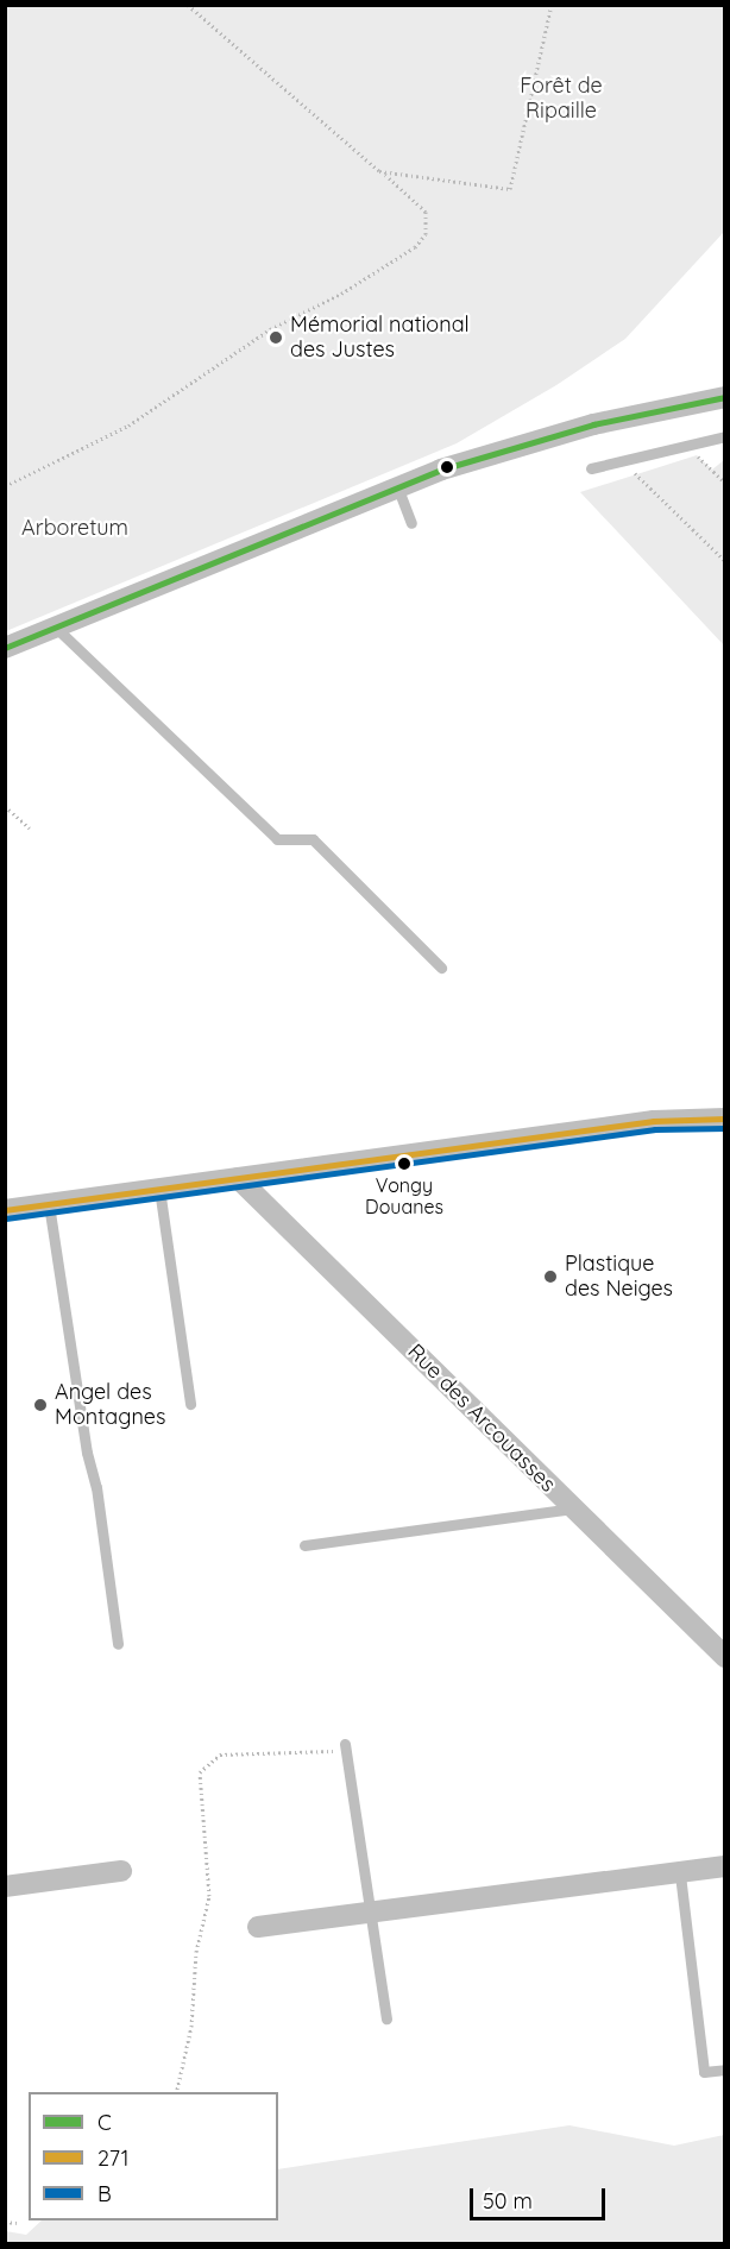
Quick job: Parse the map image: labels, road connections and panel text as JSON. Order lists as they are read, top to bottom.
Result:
{
  "streets": {
    "street": ["Rue des Arcouasses"]
  },
  "parks": ["Forêt de Ripaille", "Arboretum"],
  "places": [
    "Mémorial national des Justes",
    "Vongy Douanes",
    "Plastique des Neiges",
    "Angel des Montagnes"
  ],
  "lines": ["transit line C", "transit line 271", "transit line B"],
  "legend": ["C", "271", "B"],
  "scale_bar": "50 m"
}
